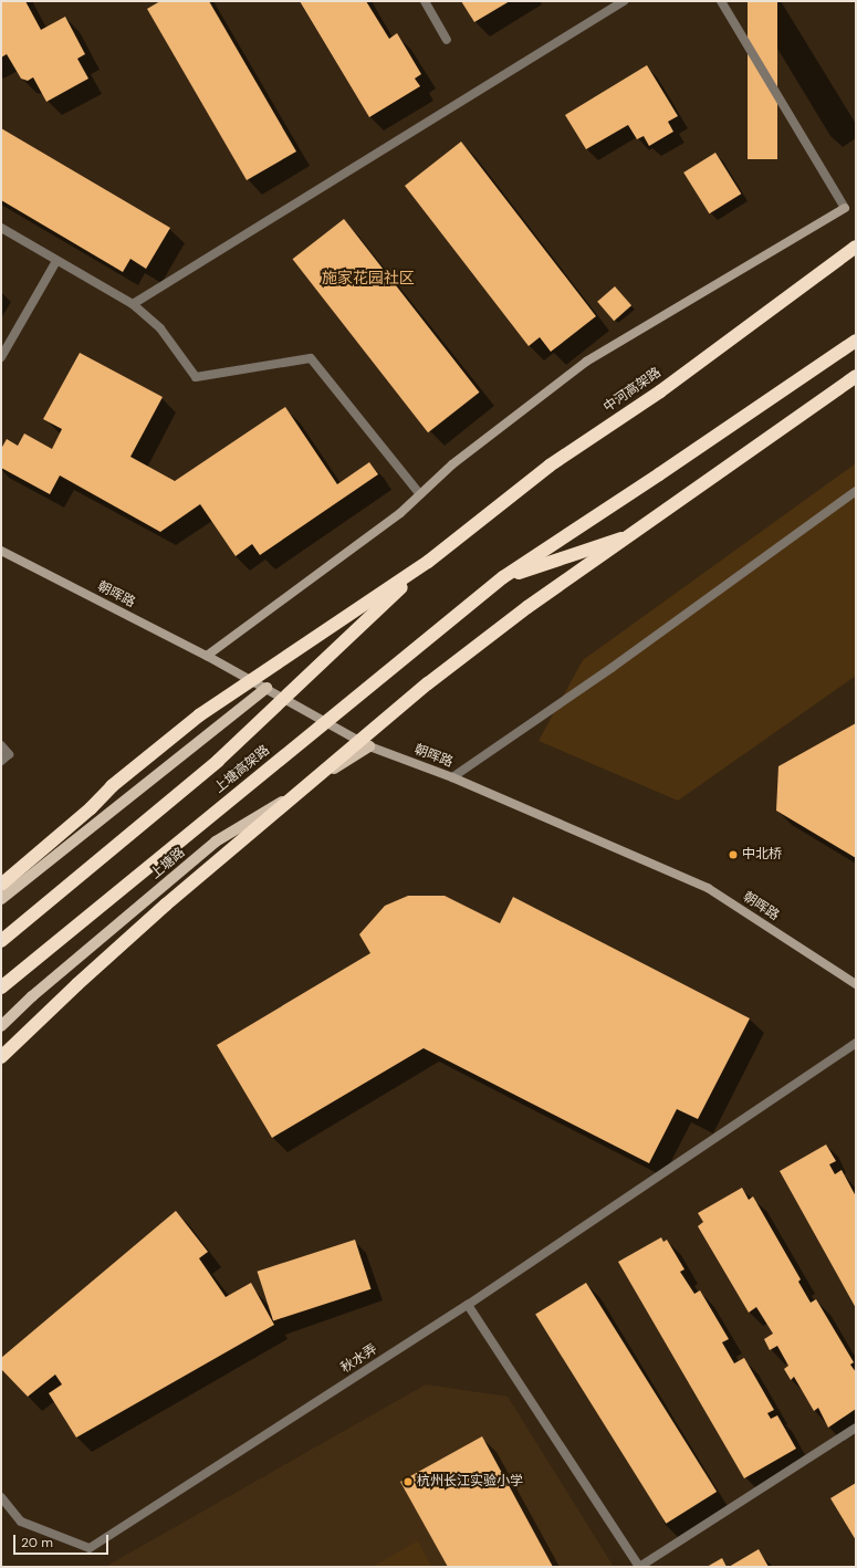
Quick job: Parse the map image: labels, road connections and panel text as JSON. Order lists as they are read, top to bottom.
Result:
{
  "streets": {
    "highway": ["中河高架路", "上塘高架路"],
    "main road": ["上塘路"],
    "street": ["朝晖路", "秋水弄"]
  },
  "crossings": [
    ["中河高架路", "上塘高架路"],
    ["朝晖路", "上塘路"]
  ],
  "districts": ["施家花园社区"],
  "places": ["中北桥", "杭州长江实验小学"],
  "scale_bar": "20 m"
}
